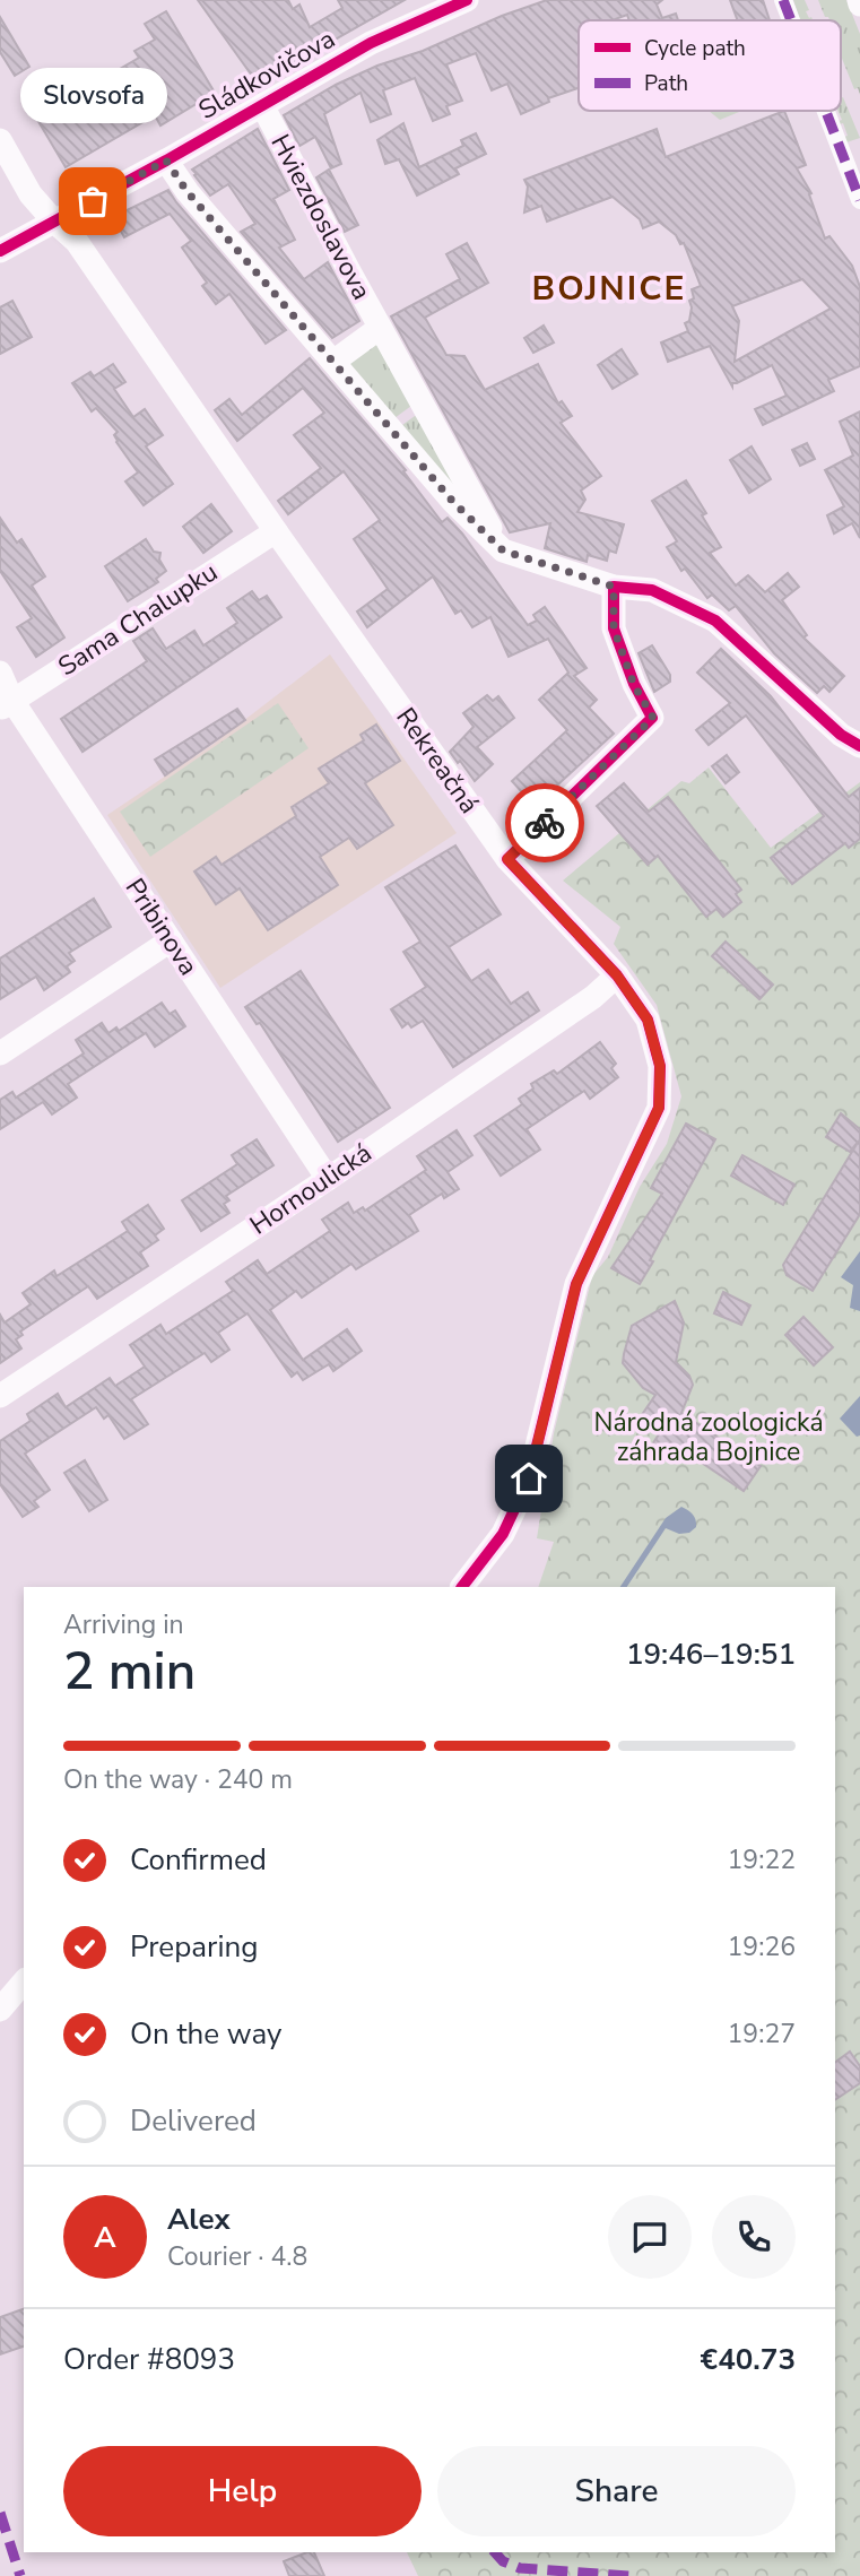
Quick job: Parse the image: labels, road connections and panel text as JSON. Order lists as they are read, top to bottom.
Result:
{
  "streets": {
    "street": [
      "Sládkovičova",
      "Hviezdoslavova",
      "Sama Chalupku",
      "Rekreačná",
      "Pribinova",
      "Hornoulická"
    ]
  },
  "crossings": [
    ["Sládkovičova", "Hviezdoslavova"],
    ["Sládkovičova", "Rekreačná"],
    ["Sama Chalupku", "Rekreačná"],
    ["Sama Chalupku", "Pribinova"],
    ["Rekreačná", "Hornoulická"],
    ["Pribinova", "Hornoulická"]
  ],
  "districts": ["BOJNICE"],
  "parks": ["Národná zoologická záhrada Bojnice"],
  "places": ["Slovsofa"],
  "legend": ["Cycle path", "Path"],
  "page": {
    "bubble": "Slovsofa",
    "heading": ["2 min", "Arriving in", "19:46–19:51"],
    "panel": [
      "Alex",
      "Courier · 4.8",
      "Order #8093",
      "€40.73"
    ],
    "bar": "On the way · 240 m",
    "list": [
      ["Confirmed", "19:22"],
      ["Preparing", "19:26"],
      ["On the way", "19:27"],
      "Delivered"
    ],
    "round": "A",
    "buttons": ["Help", "Share"]
  }
}
